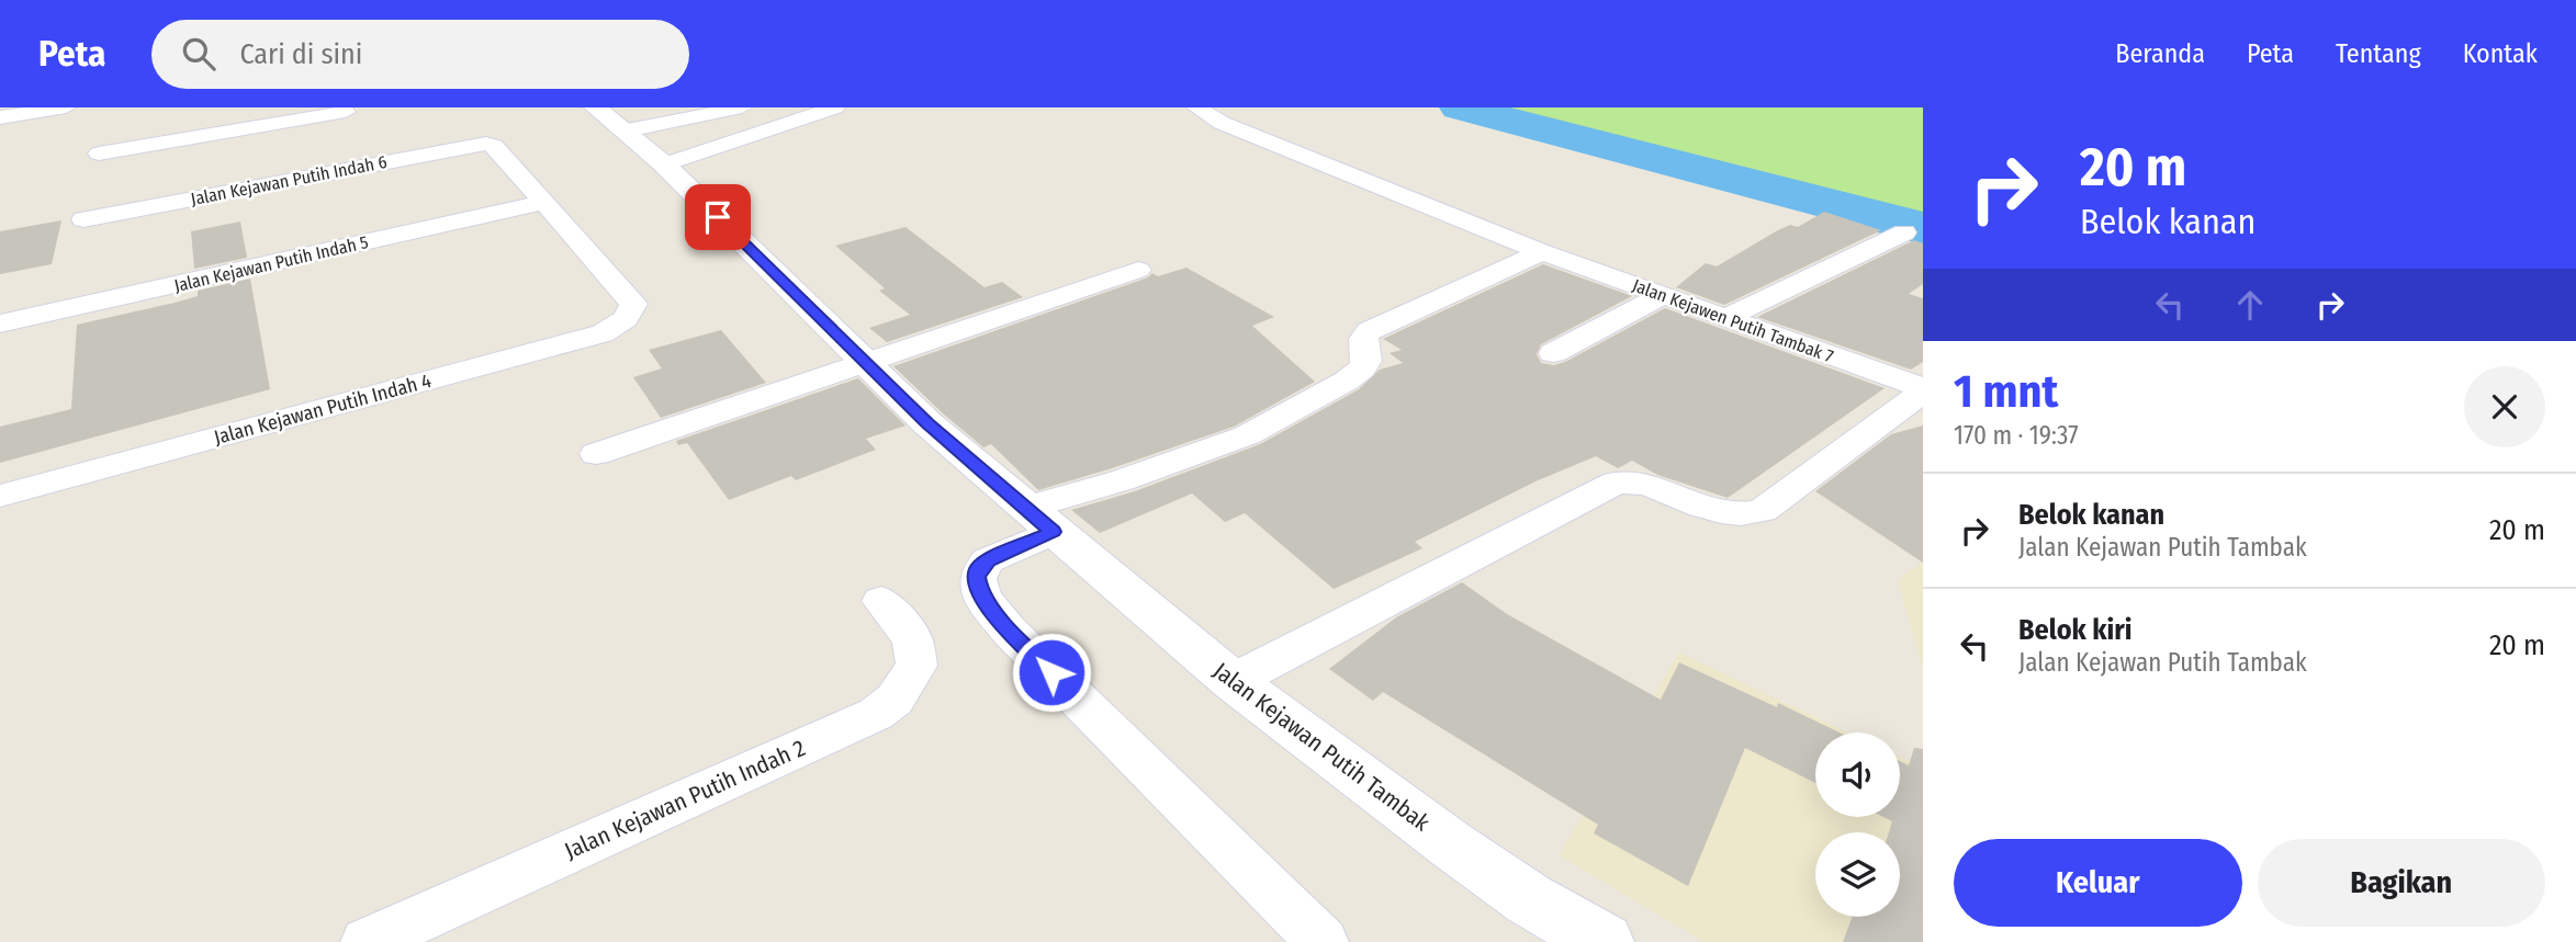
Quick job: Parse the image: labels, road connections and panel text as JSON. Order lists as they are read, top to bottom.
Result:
{
  "streets": {
    "street": [
      "Jalan Kejawan Putih Indah 6",
      "Jalan Kejawan Putih Indah 5",
      "Jalan Kejawen Putih Tambak 7",
      "Jalan Kejawan Putih Indah 4",
      "Jalan Kejawan Putih Tambak",
      "Jalan Kejawan Putih Indah 2"
    ]
  },
  "crossings": [
    ["Jalan Kejawan Putih Indah 6", "Jalan Kejawan Putih Indah 5"],
    ["Jalan Kejawan Putih Indah 6", "Jalan Kejawan Putih Indah 4"],
    ["Jalan Kejawan Putih Indah 5", "Jalan Kejawan Putih Indah 4"]
  ],
  "page": {
    "header": "Peta",
    "search": "Cari di sini",
    "nav": [
      "Beranda",
      "Peta",
      "Tentang",
      "Kontak"
    ],
    "turn": ["20 m", "Belok kanan"],
    "heading": ["1 mnt", "170 m · 19:37"],
    "list": [
      {
        "name": "Belok kanan",
        "note": "Jalan Kejawan Putih Tambak",
        "value": "20 m"
      },
      {
        "name": "Belok kiri",
        "note": "Jalan Kejawan Putih Tambak",
        "value": "20 m"
      }
    ],
    "buttons": ["Keluar", "Bagikan"]
  }
}
